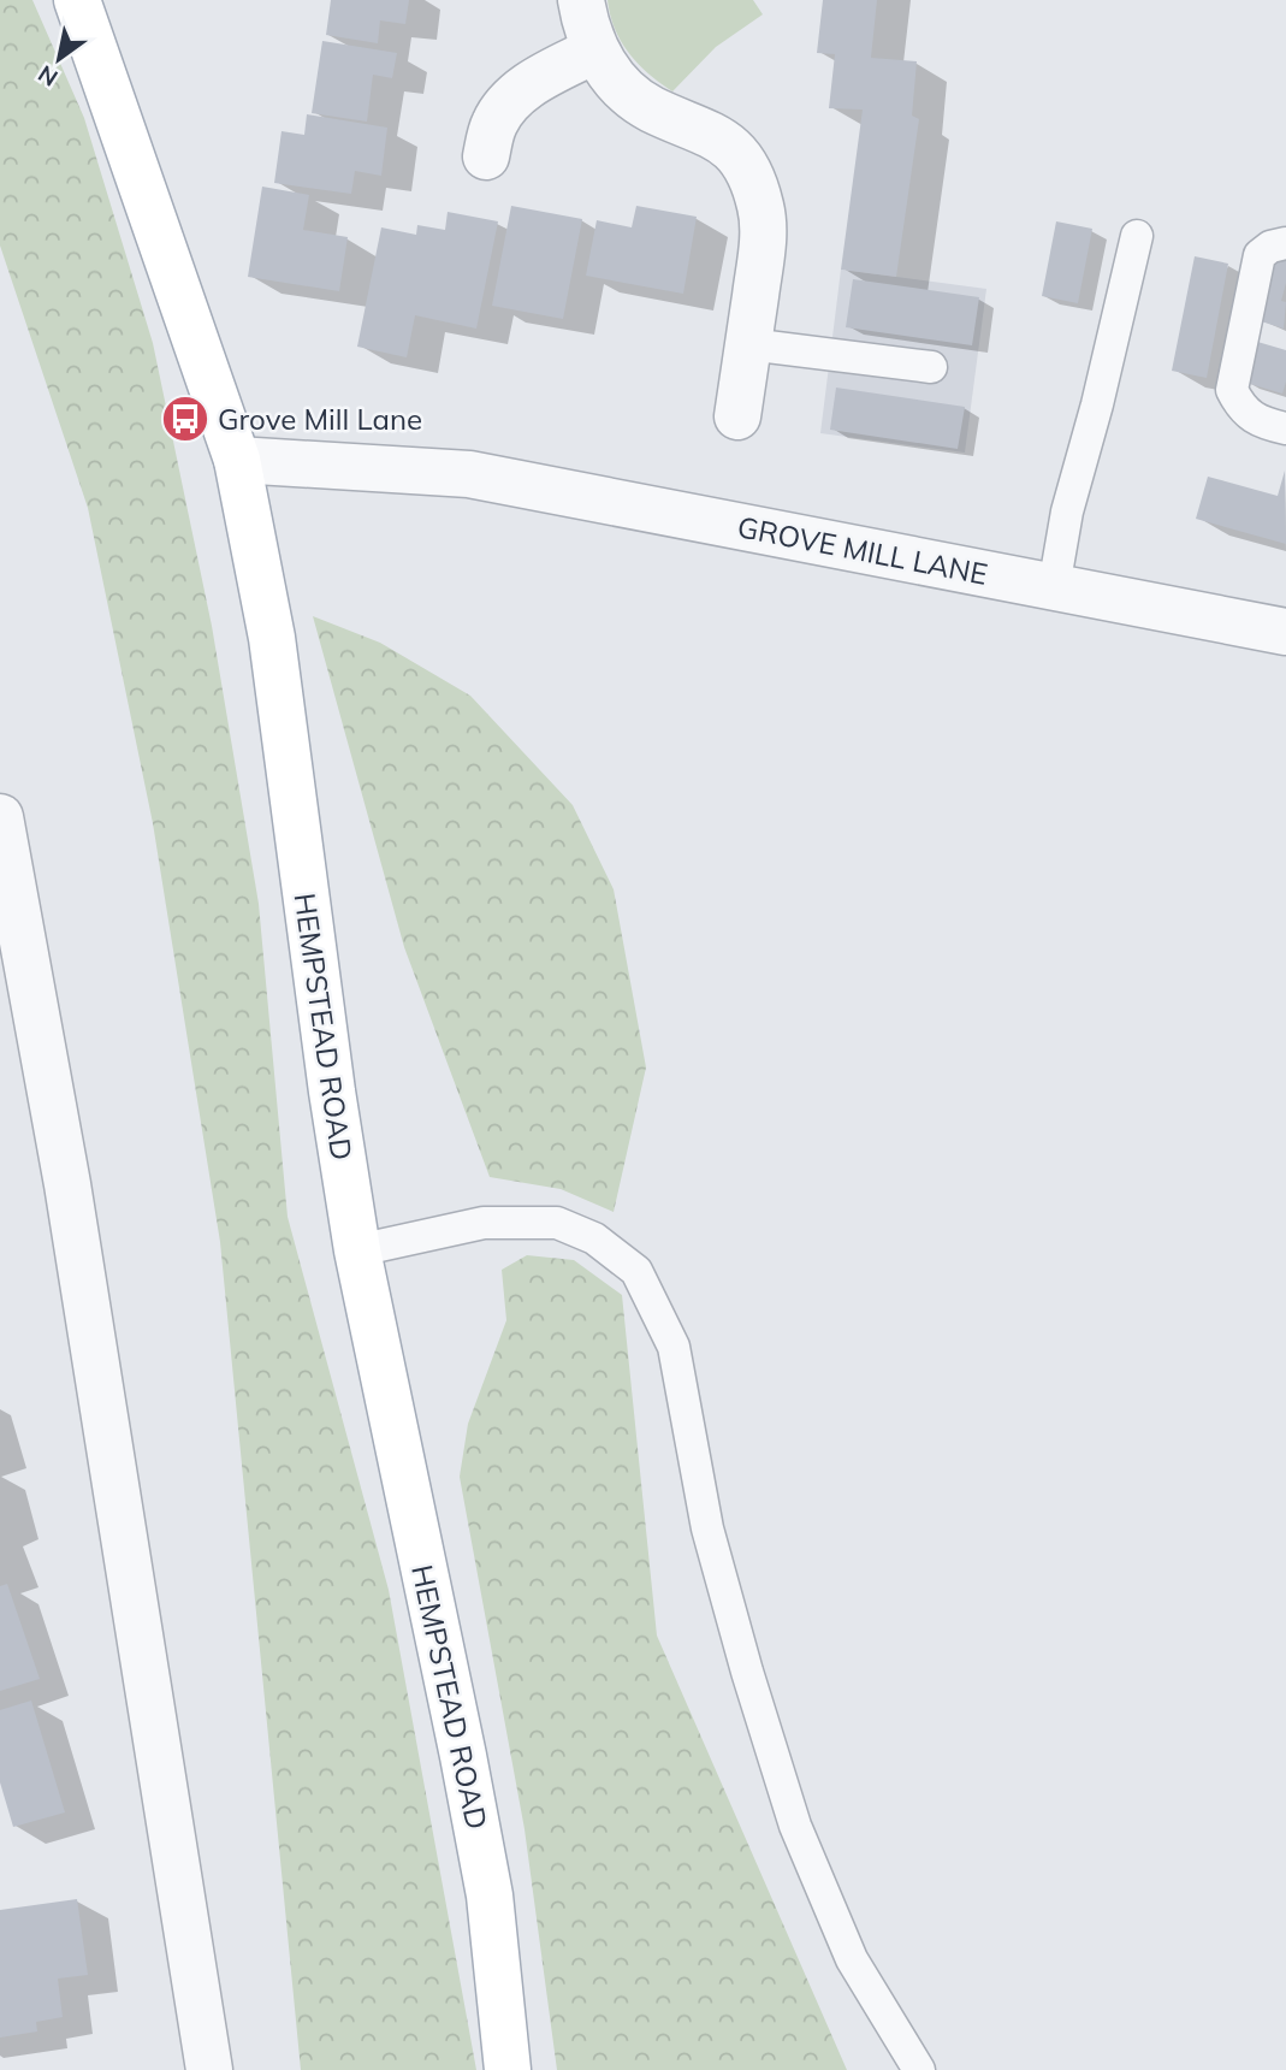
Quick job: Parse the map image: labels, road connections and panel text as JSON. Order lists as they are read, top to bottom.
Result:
{
  "streets": {
    "main road": ["HEMPSTEAD ROAD"],
    "street": ["GROVE MILL LANE"]
  },
  "crossings": [
    ["GROVE MILL LANE", "HEMPSTEAD ROAD"]
  ],
  "places": {
    "bus stop": ["Grove Mill Lane"]
  },
  "north": "bottom left"
}
